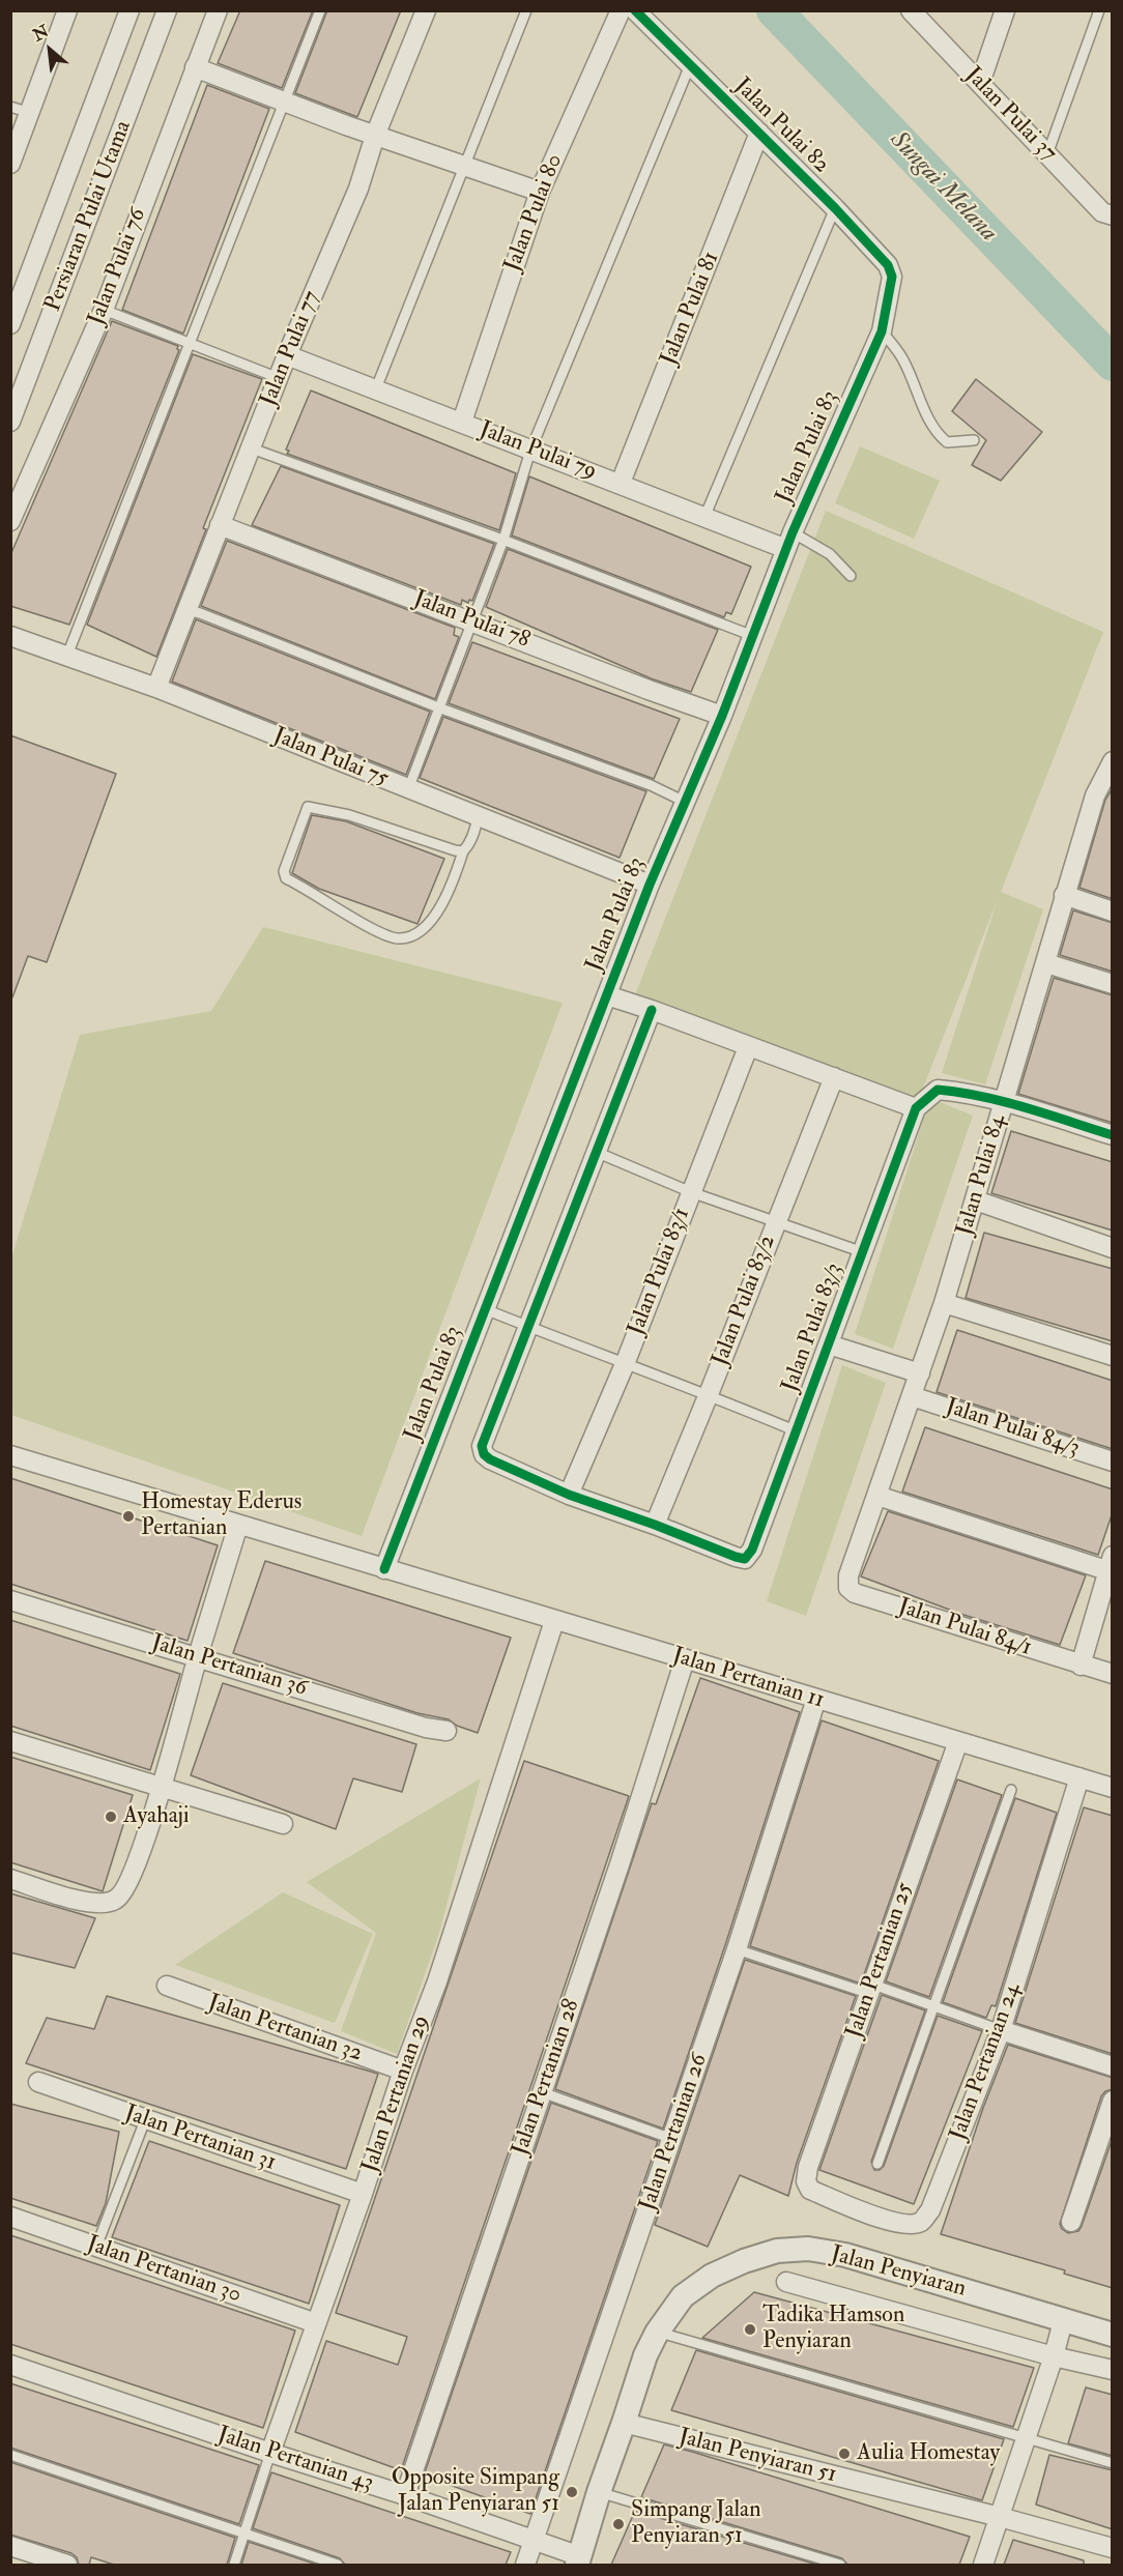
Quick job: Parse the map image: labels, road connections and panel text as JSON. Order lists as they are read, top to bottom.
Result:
{
  "streets": {
    "street": [
      "Jalan Pulai 37",
      "Jalan Pulai 82",
      "Jalan Pulai 80",
      "Persiaran Pulai Utama",
      "Jalan Pulai 76",
      "Jalan Pulai 81",
      "Jalan Pulai 77",
      "Jalan Pulai 83",
      "Jalan Pulai 79",
      "Jalan Pulai 78",
      "Jalan Pulai 75",
      "Jalan Pulai 84",
      "Jalan Pulai 83/1",
      "Jalan Pulai 83/2",
      "Jalan Pulai 83/3",
      "Jalan Pulai 84/3",
      "Jalan Pulai 84/1",
      "Jalan Pertanian 36",
      "Jalan Pertanian 11",
      "Jalan Pertanian 25",
      "Jalan Pertanian 32",
      "Jalan Pertanian 24",
      "Jalan Pertanian 28",
      "Jalan Pertanian 29",
      "Jalan Pertanian 26",
      "Jalan Pertanian 31",
      "Jalan Pertanian 30",
      "Jalan Penyiaran",
      "Jalan Penyiaran 51",
      "Jalan Pertanian 43"
    ]
  },
  "crossings": [
    ["Jalan Pulai 82", "Jalan Pulai 81"],
    ["Jalan Pulai 82", "Jalan Pulai 83"],
    ["Jalan Pulai 80", "Jalan Pulai 79"],
    ["Jalan Pulai 81", "Jalan Pulai 79"],
    ["Jalan Pulai 77", "Jalan Pulai 79"],
    ["Jalan Pulai 77", "Jalan Pulai 78"],
    ["Jalan Pulai 77", "Jalan Pulai 75"],
    ["Jalan Pulai 83", "Jalan Pulai 79"],
    ["Jalan Pulai 83", "Jalan Pulai 78"],
    ["Jalan Pulai 83", "Jalan Pulai 75"],
    ["Jalan Pulai 83", "Jalan Pertanian 11"],
    ["Jalan Pulai 84", "Jalan Pulai 84/3"],
    ["Jalan Pulai 84", "Jalan Pulai 84/1"],
    ["Jalan Pulai 83/2", "Jalan Pulai 83/3"],
    ["Jalan Pertanian 11", "Jalan Pertanian 25"],
    ["Jalan Pertanian 11", "Jalan Pertanian 24"],
    ["Jalan Pertanian 11", "Jalan Pertanian 28"],
    ["Jalan Pertanian 11", "Jalan Pertanian 29"],
    ["Jalan Pertanian 11", "Jalan Pertanian 26"],
    ["Jalan Pertanian 25", "Jalan Pertanian 24"],
    ["Jalan Pertanian 32", "Jalan Pertanian 29"],
    ["Jalan Pertanian 28", "Jalan Pertanian 43"],
    ["Jalan Pertanian 29", "Jalan Pertanian 31"],
    ["Jalan Pertanian 29", "Jalan Pertanian 30"],
    ["Jalan Pertanian 29", "Jalan Pertanian 43"],
    ["Jalan Pertanian 26", "Jalan Pertanian 43"],
    ["Jalan Penyiaran", "Jalan Penyiaran 51"],
    ["Jalan Penyiaran", "Jalan Pertanian 43"]
  ],
  "water": ["Sungai Melana"],
  "places": [
    "Homestay Ederus Pertanian",
    "Ayahaji",
    "Tadika Hamson Penyiaran",
    "Aulia Homestay",
    "Opposite Simpang Jalan Penyiaran 51",
    "Simpang Jalan Penyiaran 51"
  ],
  "north": "top left"
}
